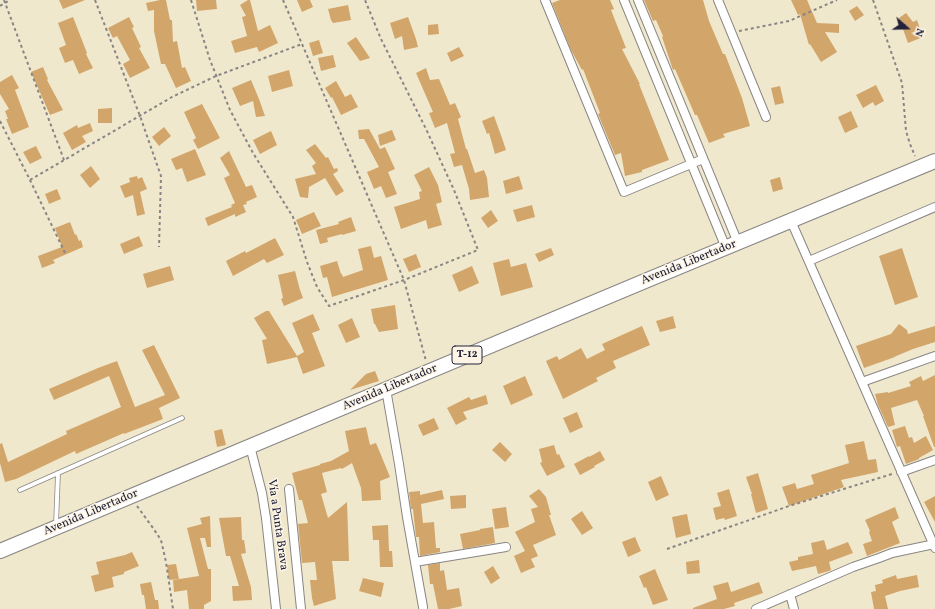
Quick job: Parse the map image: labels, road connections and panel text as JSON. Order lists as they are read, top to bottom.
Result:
{
  "streets": {
    "highway": ["Avenida Libertador", "T-12"],
    "street": ["Vía a Punta Brava"]
  },
  "crossings": [
    ["Avenida Libertador", "Vía a Punta Brava"]
  ],
  "north": "right"
}
